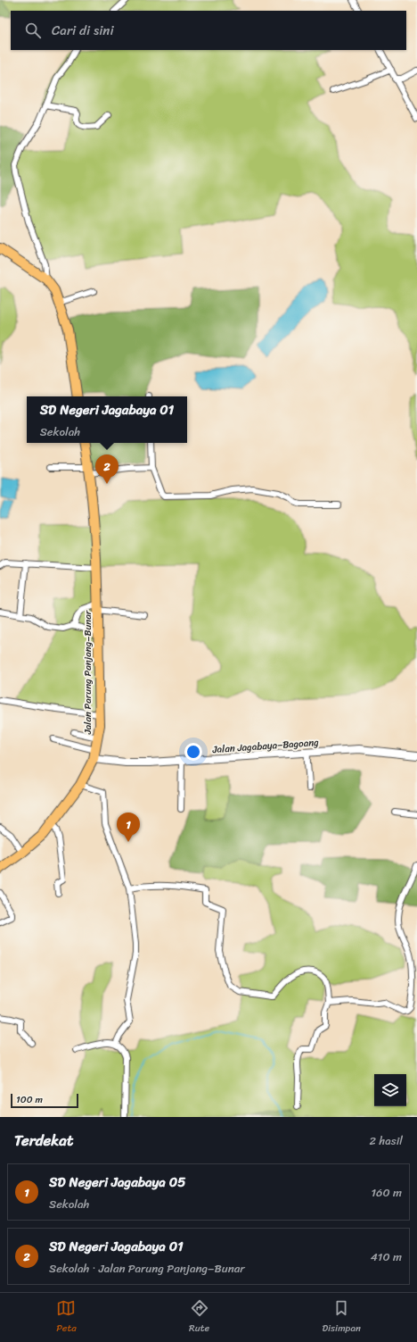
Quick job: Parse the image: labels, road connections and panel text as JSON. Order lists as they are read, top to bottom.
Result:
{
  "streets": {
    "main road": ["Jalan Parung Panjang–Bunar"],
    "street": ["Jalan Jagabaya–Bagoang"]
  },
  "crossings": [
    ["Jalan Parung Panjang–Bunar", "Jalan Jagabaya–Bagoang"]
  ],
  "scale_bar": "100 m",
  "page": {
    "search": "Cari di sini",
    "popup": ["SD Negeri Jagabaya 01", "Sekolah"],
    "pins": ["2", "1"],
    "scale": "100 m",
    "heading": ["Terdekat", "2 hasil"],
    "list": [
      {
        "mark": "1",
        "name": "SD Negeri Jagabaya 05",
        "note": "Sekolah",
        "value": "160 m"
      },
      {
        "mark": "2",
        "name": "SD Negeri Jagabaya 01",
        "note": "Sekolah · Jalan Parung Panjang–Bunar",
        "value": "410 m"
      }
    ],
    "nav": ["Peta", "Rute", "Disimpan"]
  }
}
